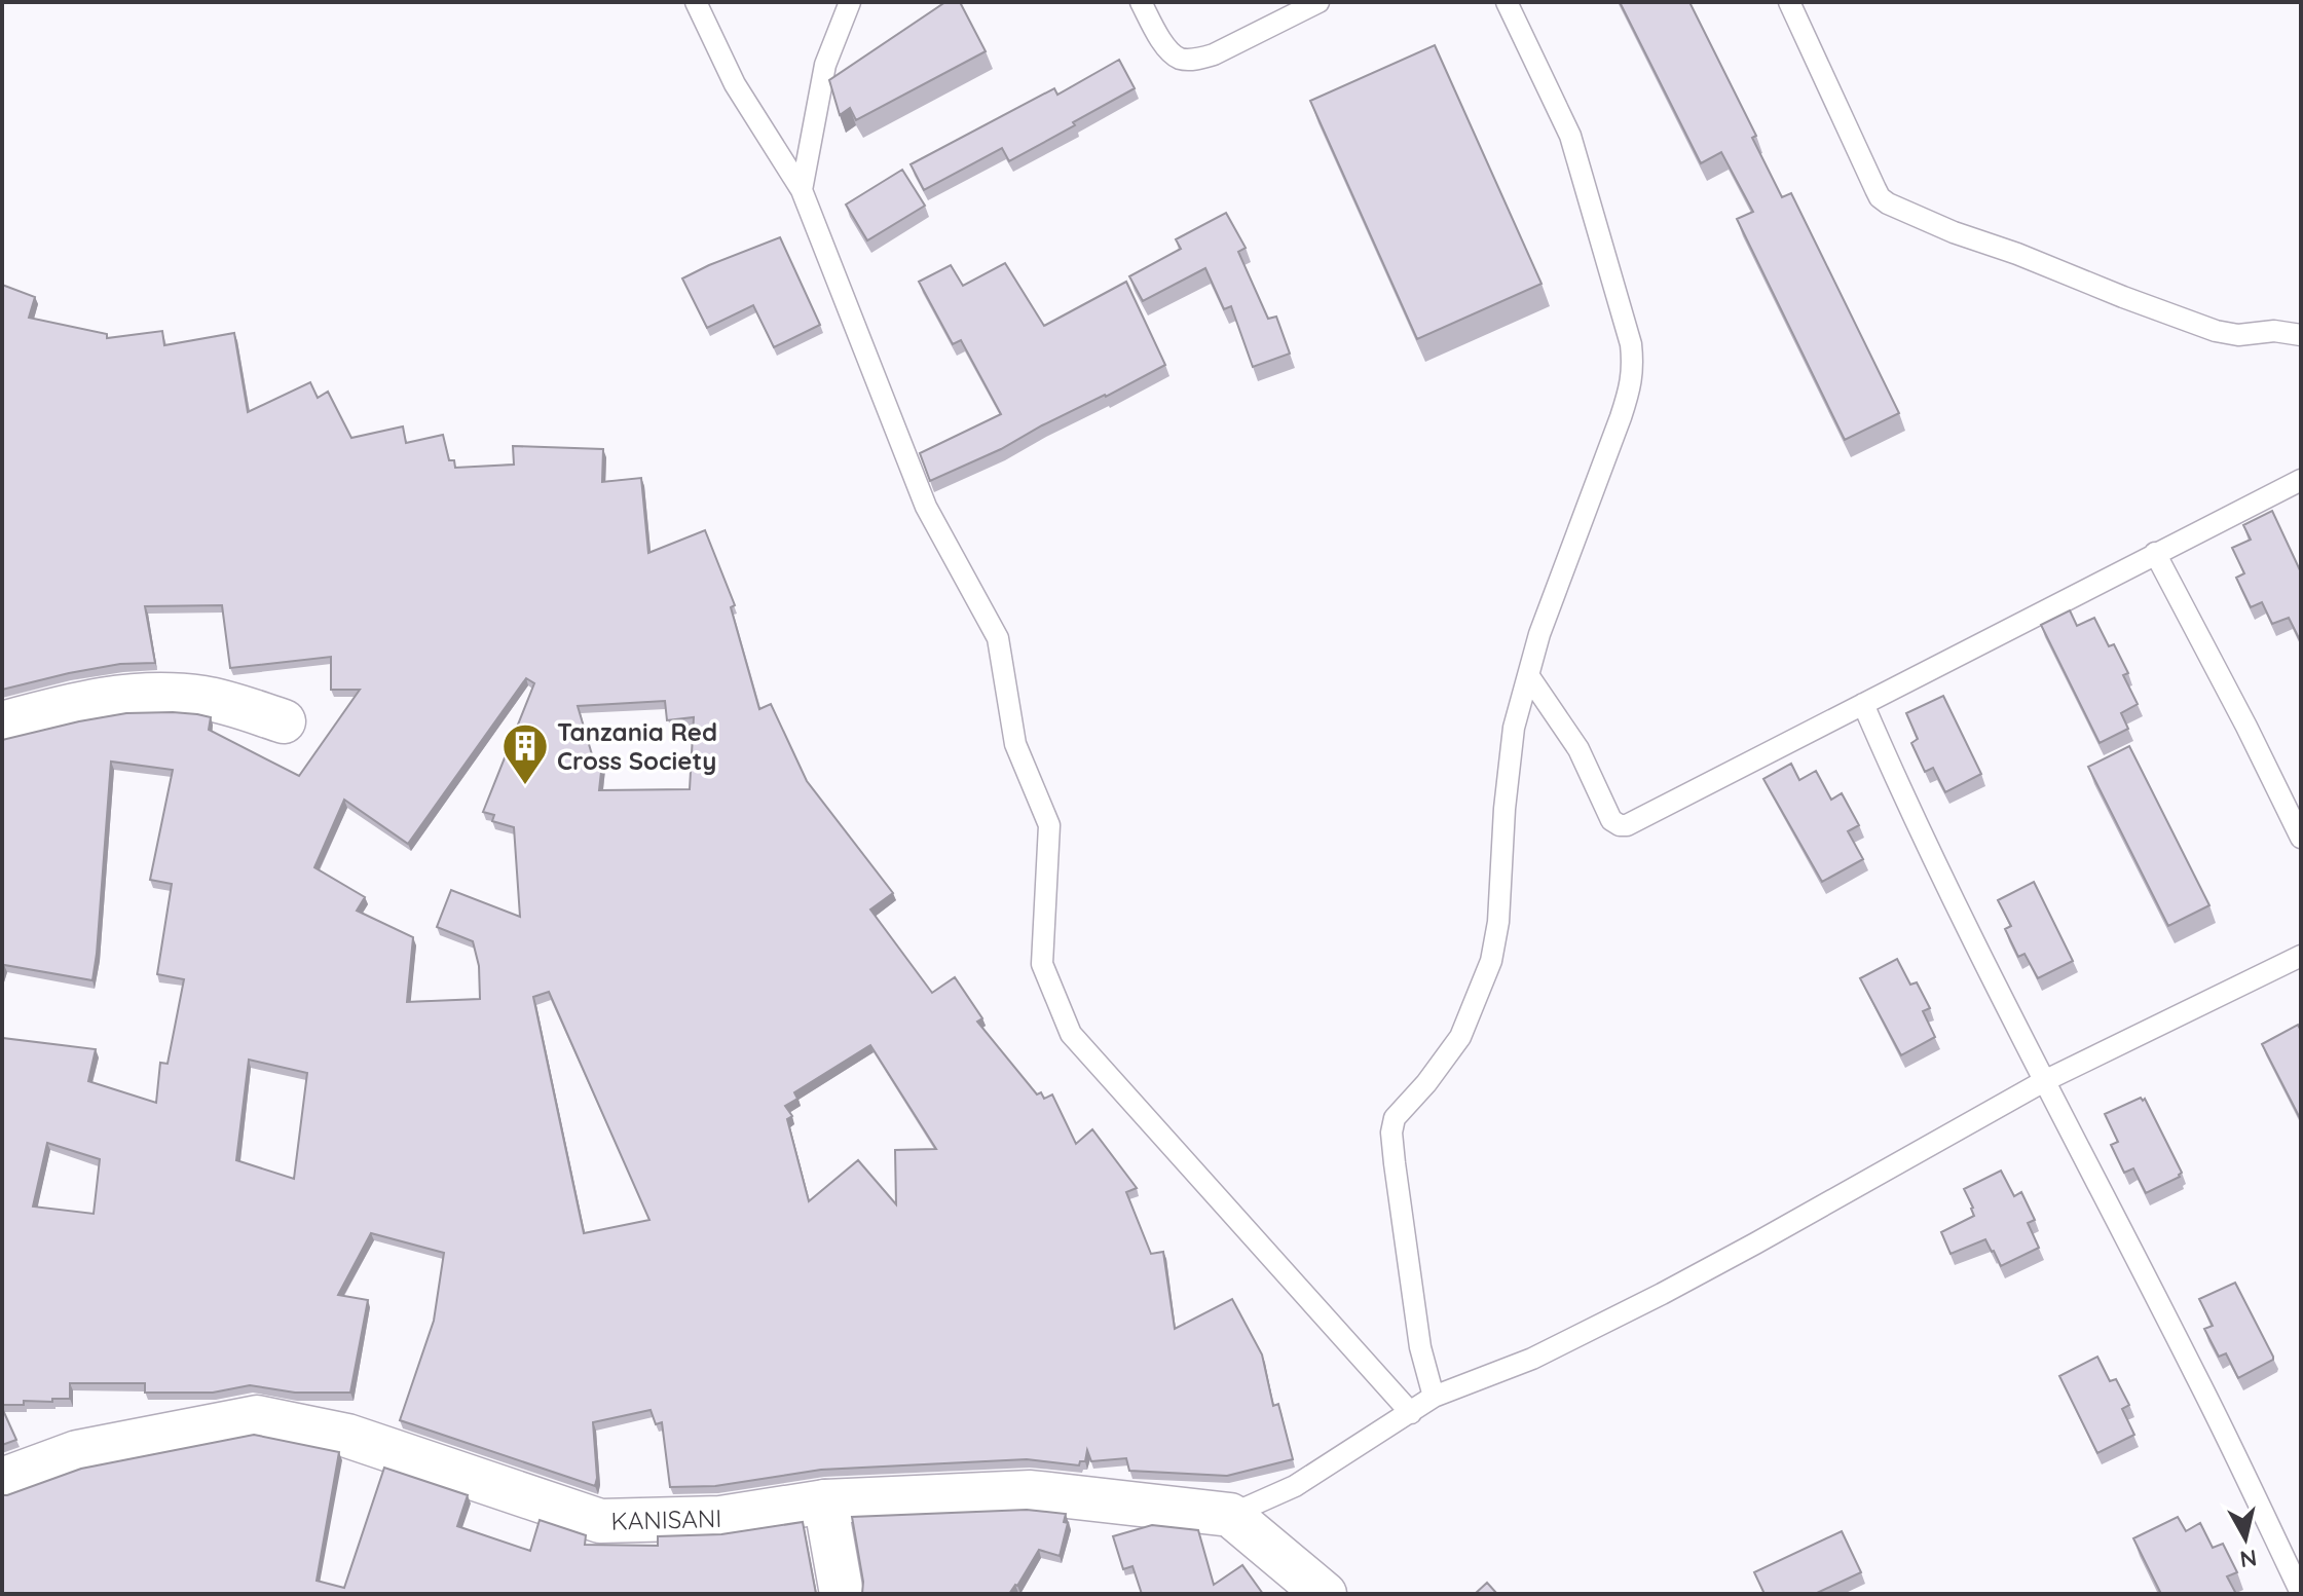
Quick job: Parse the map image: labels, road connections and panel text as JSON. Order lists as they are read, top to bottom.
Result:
{
  "streets": {
    "street": ["KANISANI"]
  },
  "places": {
    "building": ["Tanzania Red Cross Society"]
  },
  "north": "bottom"
}
